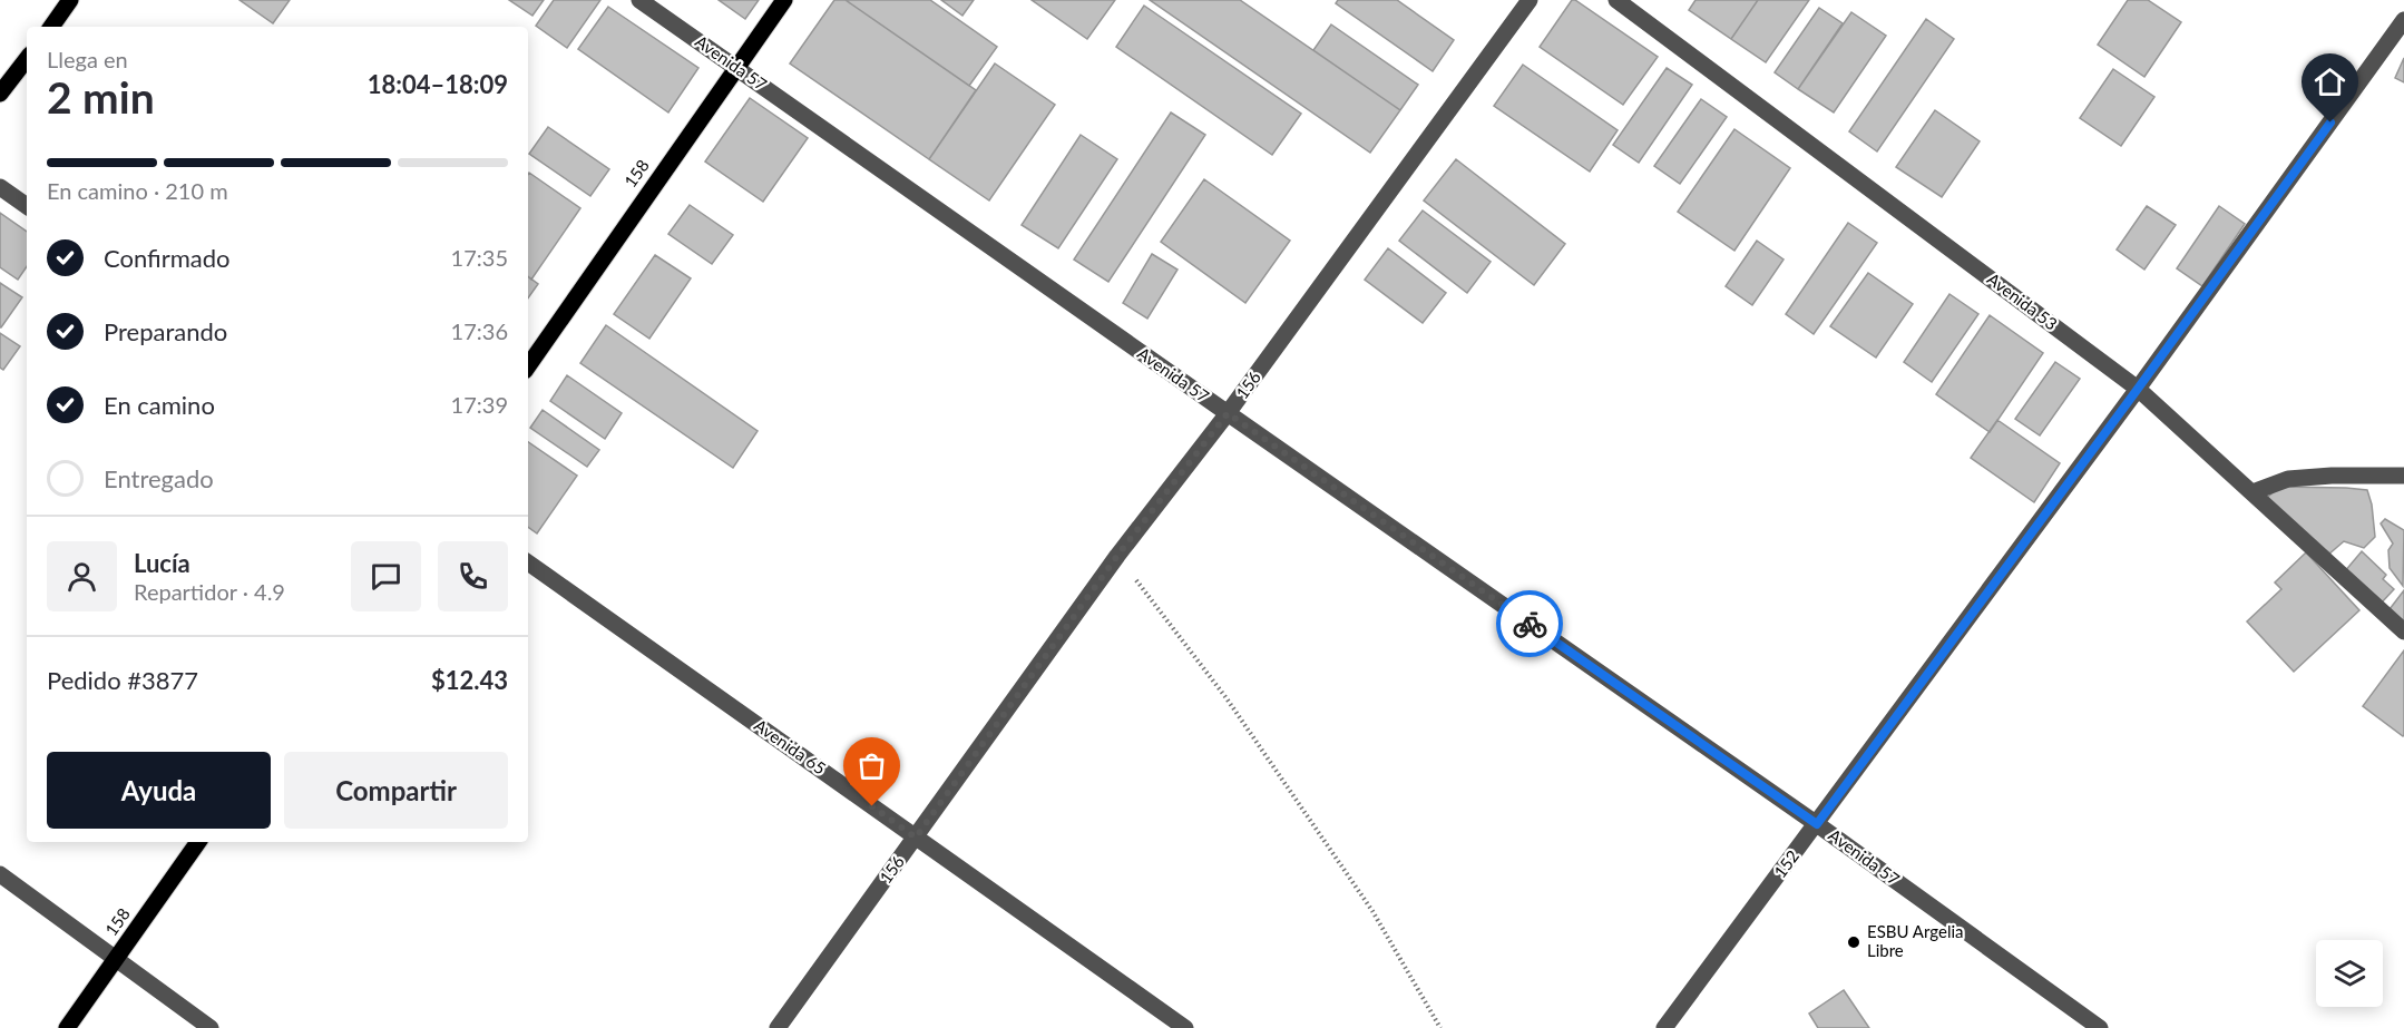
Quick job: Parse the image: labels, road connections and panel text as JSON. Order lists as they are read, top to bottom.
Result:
{
  "streets": {
    "main road": ["158"],
    "street": [
      "Avenida 57",
      "Avenida 53",
      "156",
      "Avenida 65",
      "152"
    ]
  },
  "crossings": [
    ["Avenida 57", "158"],
    ["Avenida 57", "156"],
    ["Avenida 57", "152"],
    ["Avenida 53", "152"],
    ["156", "Avenida 65"]
  ],
  "places": ["ESBU Argelia Libre"],
  "page": {
    "heading": ["2 min", "Llega en", "18:04–18:09"],
    "panel": [
      "Lucía",
      "Repartidor · 4.9",
      "Pedido #3877",
      "$12.43"
    ],
    "bar": "En camino · 210 m",
    "list": [
      ["Confirmado", "17:35"],
      ["Preparando", "17:36"],
      ["En camino", "17:39"],
      "Entregado"
    ],
    "buttons": ["Ayuda", "Compartir"]
  }
}
